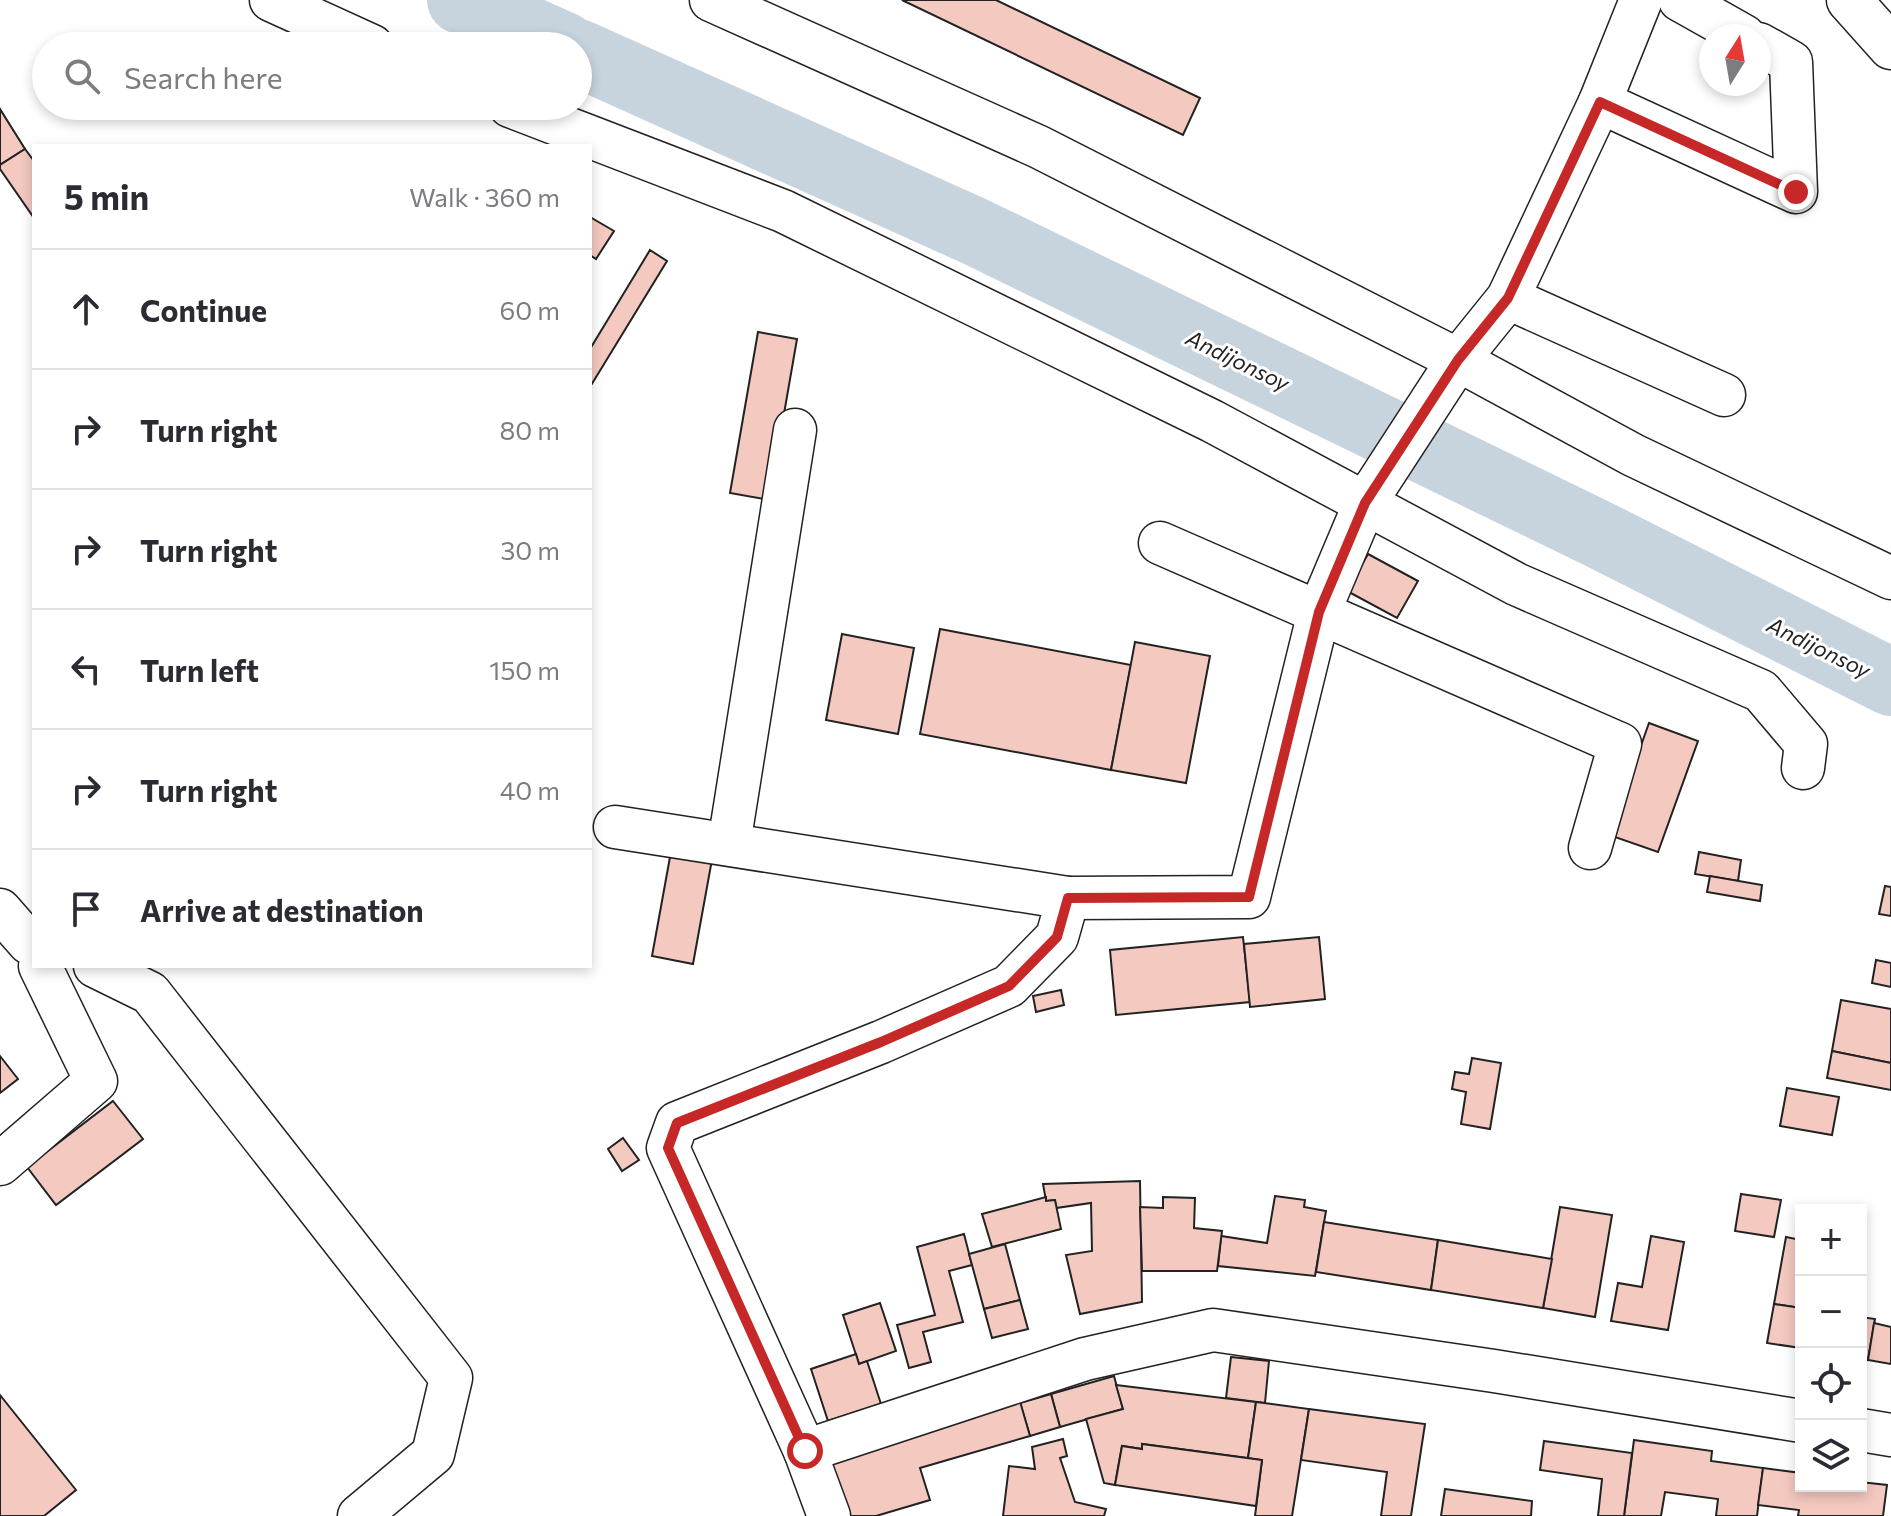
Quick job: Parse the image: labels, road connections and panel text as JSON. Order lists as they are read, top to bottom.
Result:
{
  "water": ["Andijonsoy"],
  "north": "top",
  "page": {
    "search": "Search here",
    "heading": ["5 min", "Walk · 360 m"],
    "list": [
      ["Continue", "60 m"],
      ["Turn right", "80 m"],
      ["Turn right", "30 m"],
      ["Turn left", "150 m"],
      ["Turn right", "40 m"],
      "Arrive at destination"
    ],
    "map_buttons": ["+", "−"]
  }
}
